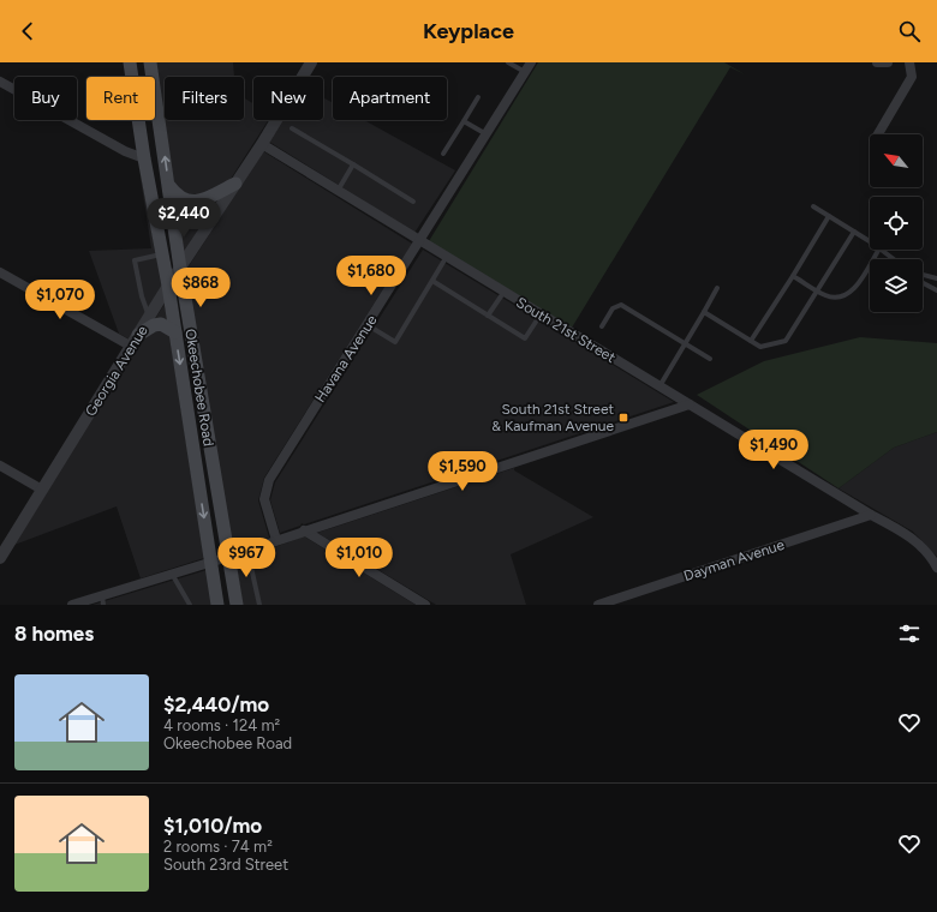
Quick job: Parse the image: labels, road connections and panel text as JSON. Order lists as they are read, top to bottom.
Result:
{
  "streets": {
    "main road": ["Okeechobee Road"],
    "street": [
      "South 21st Street",
      "Havana Avenue",
      "Georgia Avenue",
      "Dayman Avenue"
    ]
  },
  "crossings": [
    ["South 21st Street", "Havana Avenue"],
    ["South 21st Street", "Georgia Avenue"],
    ["South 21st Street", "Dayman Avenue"],
    ["Georgia Avenue", "Okeechobee Road"]
  ],
  "places": {
    "transit": ["South 21st Street & Kaufman Avenue"]
  },
  "north": "top left",
  "page": {
    "header": "Keyplace",
    "chip": [
      "Buy",
      "Rent",
      "Filters",
      "New",
      "Apartment"
    ],
    "price": [
      "$2,440",
      "$1,680",
      "$868",
      "$1,070",
      "$1,490",
      "$1,590",
      "$967",
      "$1,010"
    ],
    "heading": "8 homes",
    "list": [
      {
        "name": "$2,440/mo",
        "note": "4 rooms · 124 m² · Okeechobee Road"
      },
      {
        "name": "$1,010/mo",
        "note": "2 rooms · 74 m² · South 23rd Street"
      }
    ]
  }
}
